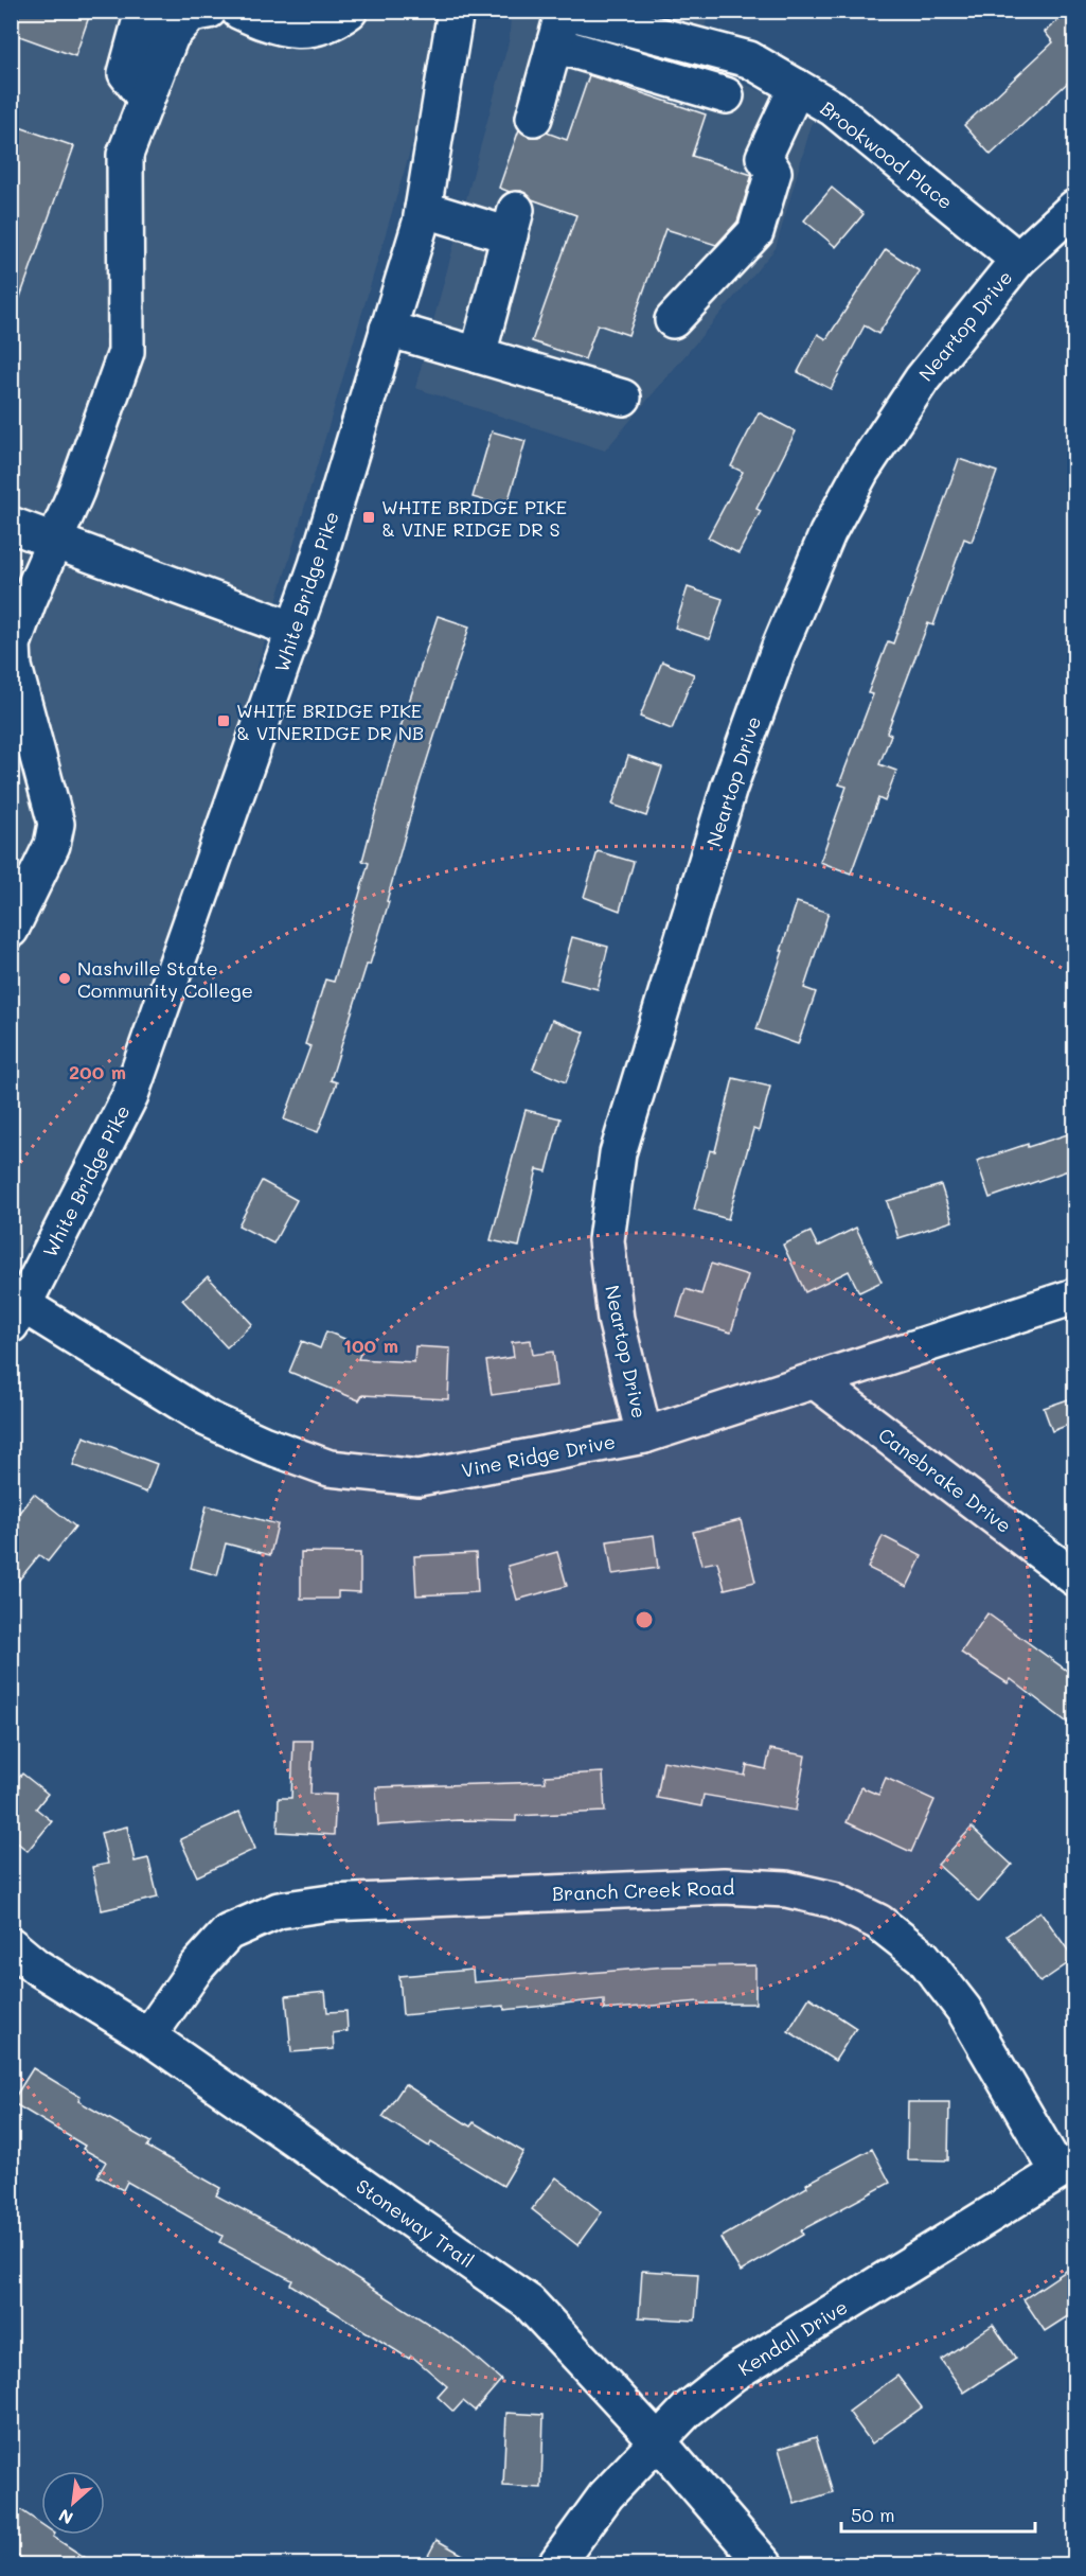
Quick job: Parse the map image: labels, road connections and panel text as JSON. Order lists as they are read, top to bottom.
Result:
{
  "streets": {
    "street": [
      "Brookwood Place",
      "Neartop Drive",
      "White Bridge Pike",
      "Vine Ridge Drive",
      "Canebrake Drive",
      "Branch Creek Road",
      "Stoneway Trail",
      "Kendall Drive"
    ]
  },
  "crossings": [
    ["Brookwood Place", "Neartop Drive"],
    ["Neartop Drive", "Vine Ridge Drive"],
    ["White Bridge Pike", "Vine Ridge Drive"],
    ["Vine Ridge Drive", "Canebrake Drive"],
    ["Branch Creek Road", "Stoneway Trail"],
    ["Branch Creek Road", "Kendall Drive"],
    ["Stoneway Trail", "Kendall Drive"]
  ],
  "places": {
    "transit": ["WHITE BRIDGE PIKE & VINE RIDGE DR S", "WHITE BRIDGE PIKE & VINERIDGE DR NB"],
    "other": ["Nashville State Community College"]
  },
  "scale_bar": "50 m",
  "north": "bottom left",
  "rings": ["200 m", "100 m"]
}
